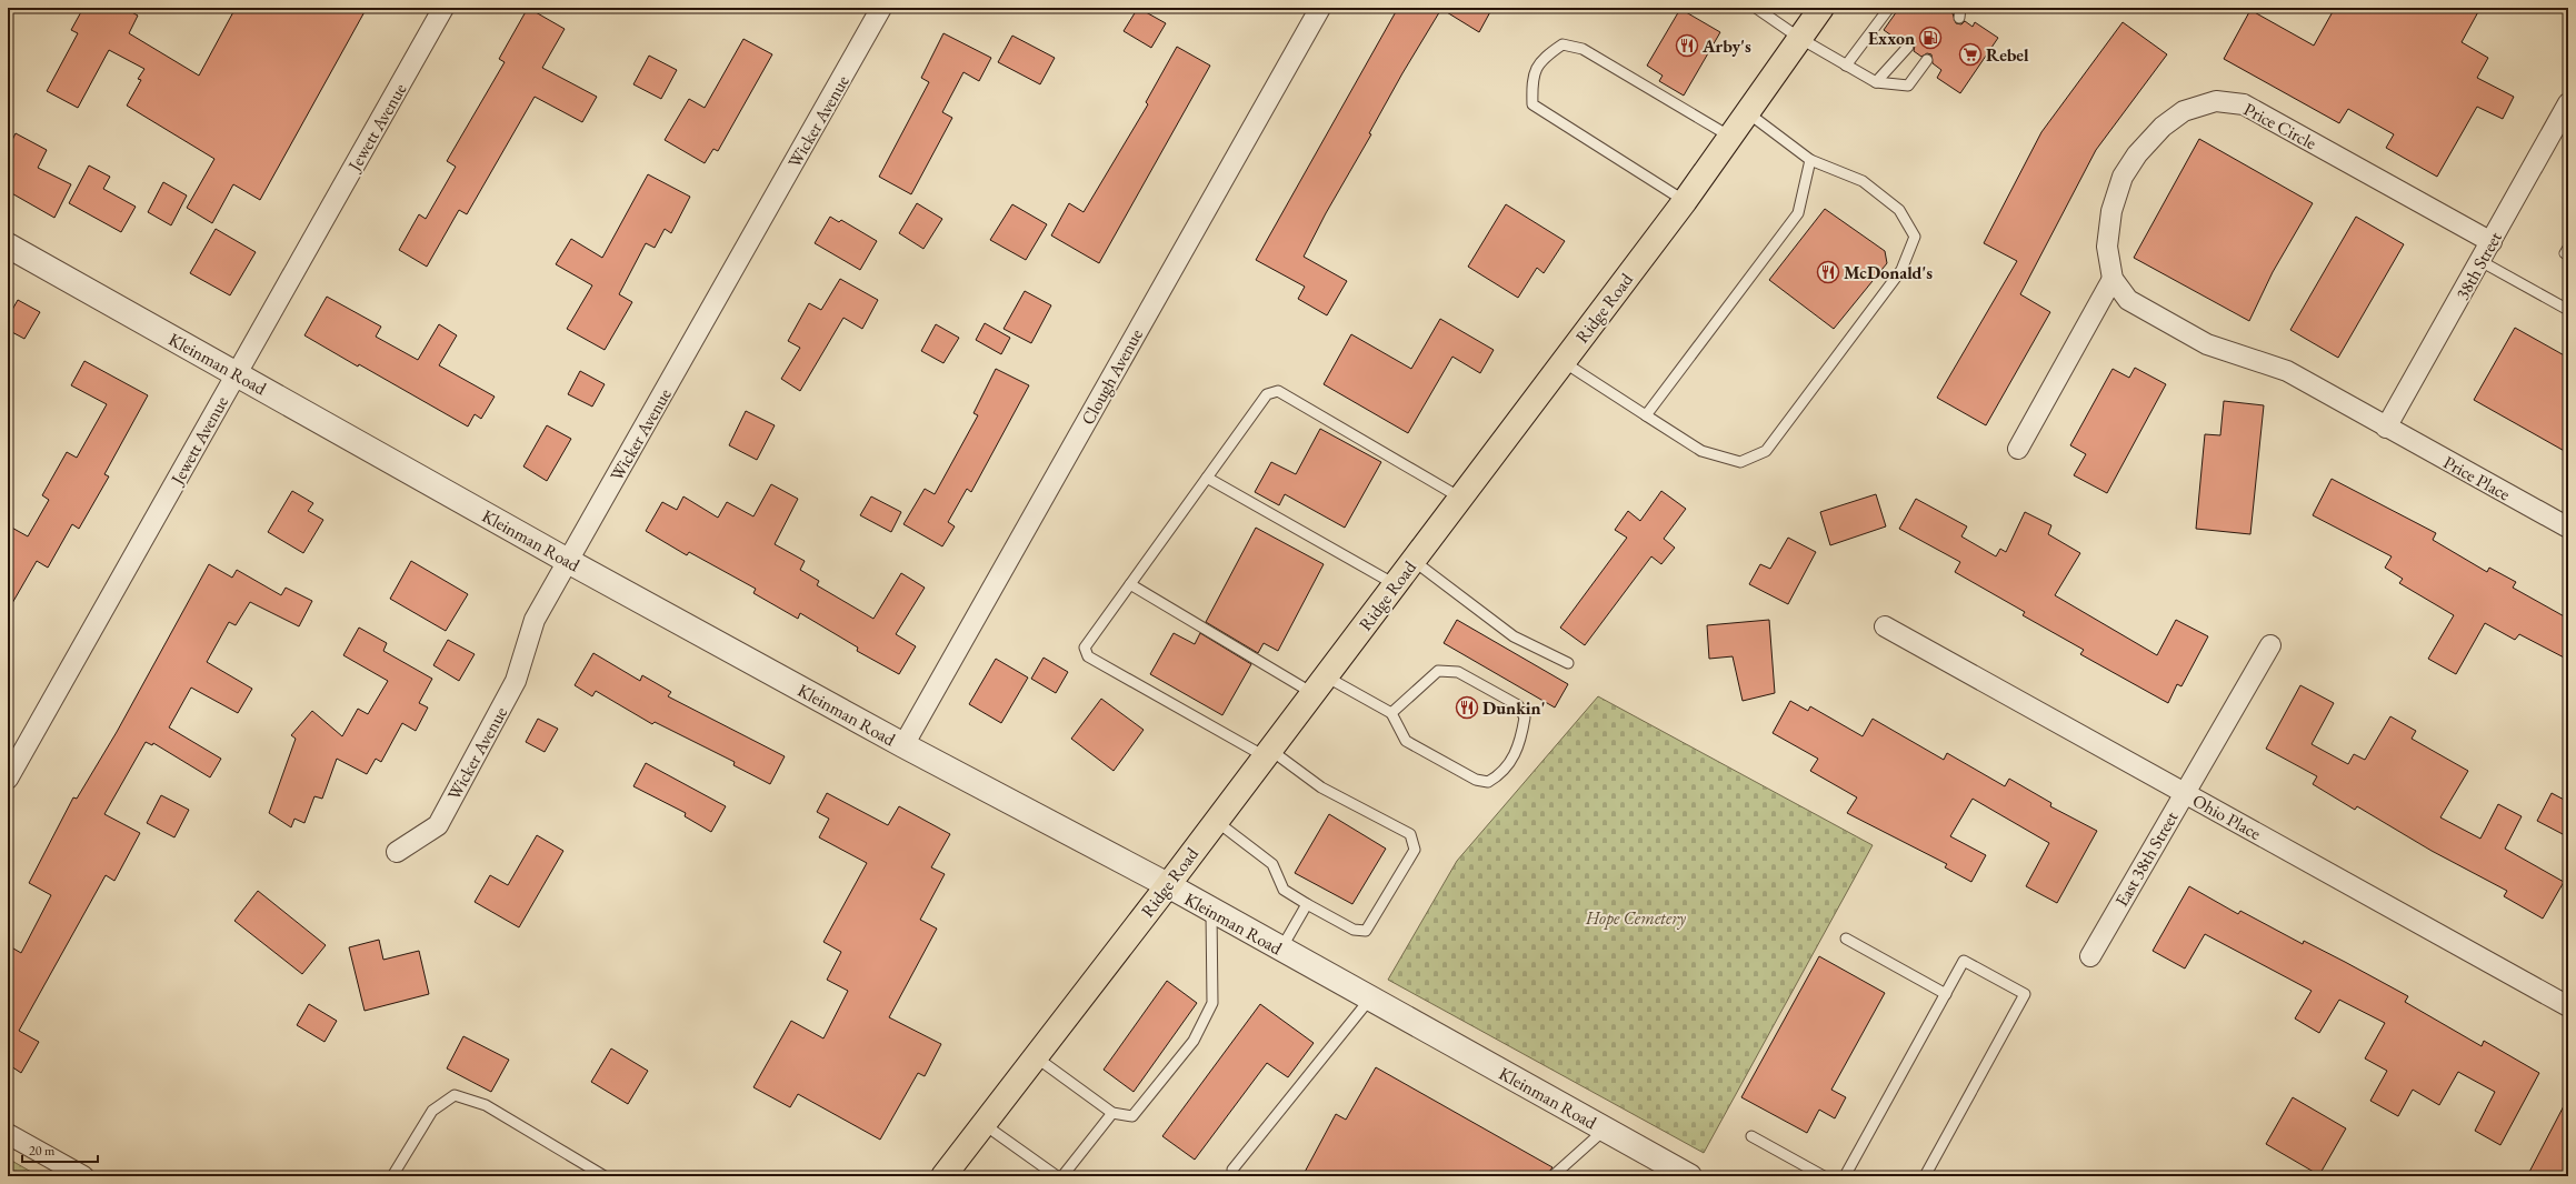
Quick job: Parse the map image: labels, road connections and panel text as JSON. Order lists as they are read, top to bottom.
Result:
{
  "streets": {
    "main road": ["Ridge Road"],
    "street": [
      "Wicker Avenue",
      "Price Circle",
      "Jewett Avenue",
      "38th Street",
      "Kleinman Road",
      "Clough Avenue",
      "Price Place",
      "Ohio Place",
      "East 38th Street"
    ]
  },
  "crossings": [
    ["Wicker Avenue", "Kleinman Road"],
    ["Price Circle", "38th Street"],
    ["Price Circle", "Price Place"],
    ["Jewett Avenue", "Kleinman Road"],
    ["38th Street", "Price Place"],
    ["Ridge Road", "Kleinman Road"],
    ["Kleinman Road", "Clough Avenue"],
    ["Ohio Place", "East 38th Street"]
  ],
  "parks": ["Hope Cemetery"],
  "places": {
    "fuel station": ["Exxon"],
    "restaurant": ["Arby's", "McDonald's", "Dunkin'"],
    "supermarket": ["Rebel"]
  },
  "scale_bar": "20 m"
}
